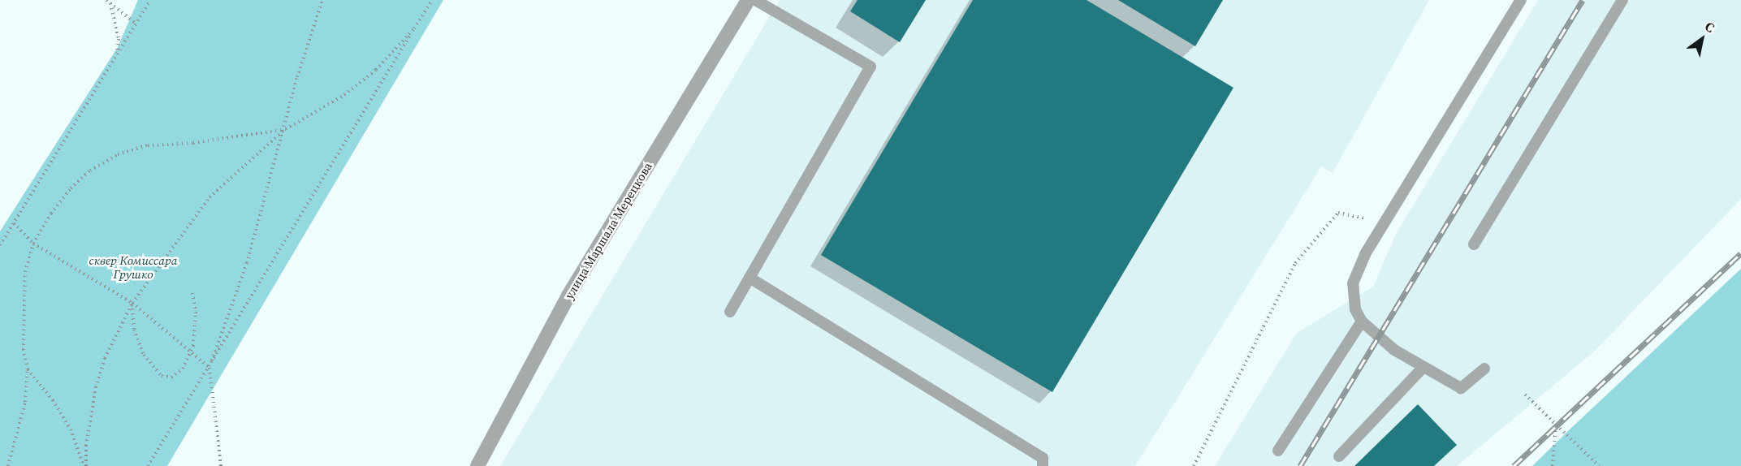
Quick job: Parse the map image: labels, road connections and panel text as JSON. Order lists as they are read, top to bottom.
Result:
{
  "streets": {
    "street": ["улица Маршала Мерецкова"]
  },
  "parks": ["сквер Комиссара Грушко"],
  "north": "top right"
}
